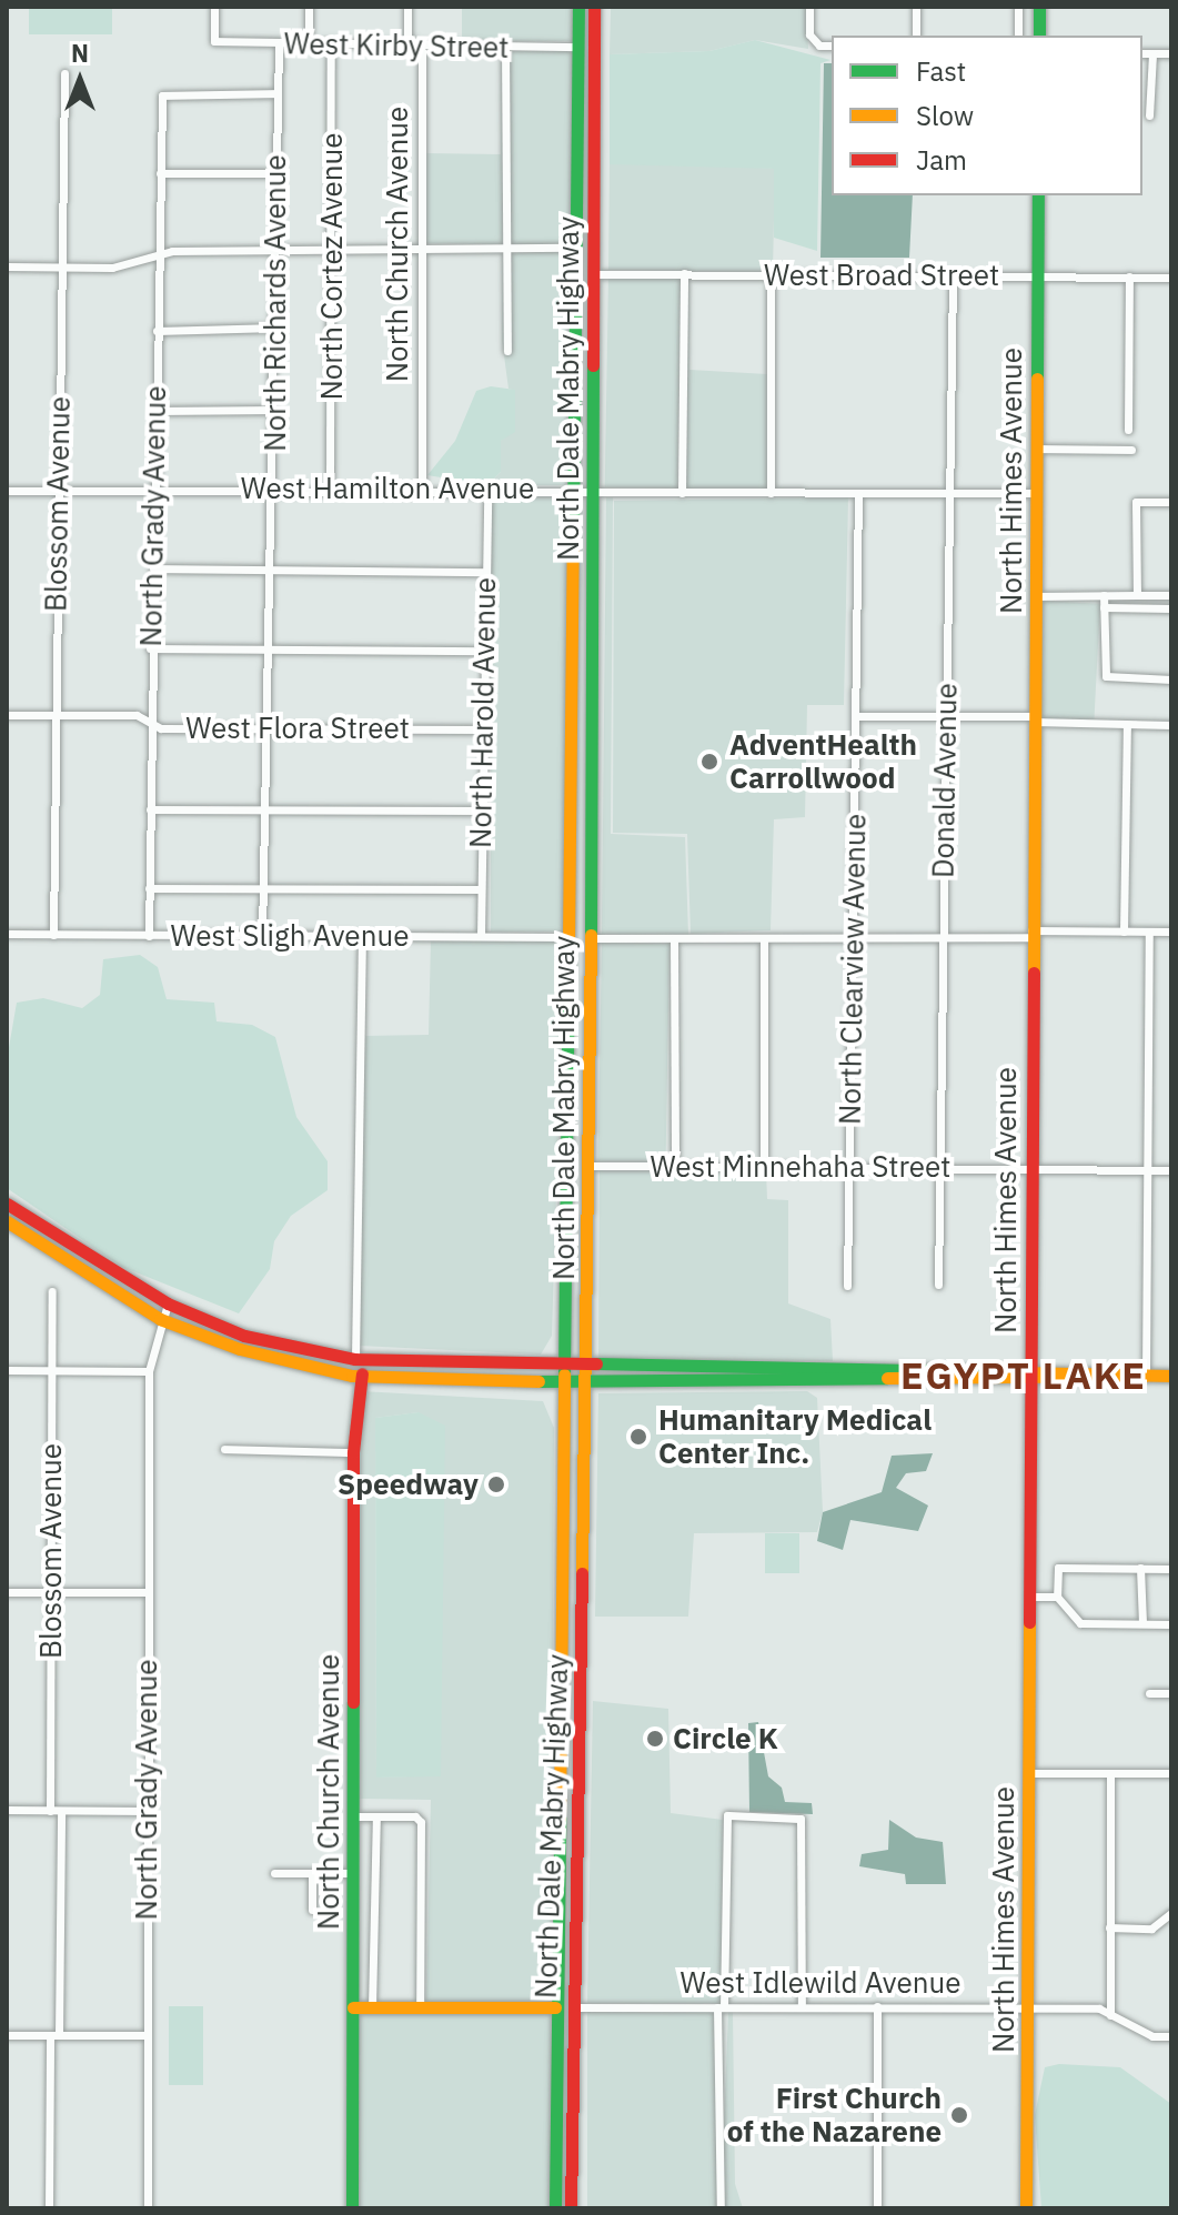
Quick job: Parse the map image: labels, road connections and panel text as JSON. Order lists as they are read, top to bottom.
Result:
{
  "streets": {
    "main road": ["North Church Avenue", "North Dale Mabry Highway", "North Himes Avenue"],
    "street": [
      "West Kirby Street",
      "North Cortez Avenue",
      "West Broad Street",
      "North Richards Avenue",
      "West Hamilton Avenue",
      "Blossom Avenue",
      "North Grady Avenue",
      "North Harold Avenue",
      "West Flora Street",
      "Donald Avenue",
      "West Sligh Avenue",
      "North Clearview Avenue",
      "West Minnehaha Street",
      "West Idlewild Avenue"
    ]
  },
  "crossings": [
    ["West Kirby Street", "North Church Avenue"],
    ["West Kirby Street", "North Cortez Avenue"],
    ["West Kirby Street", "North Richards Avenue"],
    ["West Kirby Street", "North Dale Mabry Highway"],
    ["North Church Avenue", "West Hamilton Avenue"],
    ["North Cortez Avenue", "West Hamilton Avenue"],
    ["West Broad Street", "North Dale Mabry Highway"],
    ["West Broad Street", "North Himes Avenue"],
    ["West Broad Street", "Donald Avenue"],
    ["North Richards Avenue", "West Hamilton Avenue"],
    ["North Richards Avenue", "North Grady Avenue"],
    ["North Richards Avenue", "West Flora Street"],
    ["North Richards Avenue", "West Sligh Avenue"],
    ["North Dale Mabry Highway", "West Hamilton Avenue"],
    ["North Dale Mabry Highway", "West Sligh Avenue"],
    ["North Dale Mabry Highway", "West Minnehaha Street"],
    ["North Dale Mabry Highway", "West Idlewild Avenue"],
    ["North Himes Avenue", "West Hamilton Avenue"],
    ["North Himes Avenue", "West Minnehaha Street"],
    ["North Himes Avenue", "West Idlewild Avenue"],
    ["West Hamilton Avenue", "Blossom Avenue"],
    ["West Hamilton Avenue", "North Grady Avenue"],
    ["West Hamilton Avenue", "North Harold Avenue"],
    ["West Hamilton Avenue", "Donald Avenue"],
    ["West Hamilton Avenue", "North Clearview Avenue"],
    ["Blossom Avenue", "West Flora Street"],
    ["Blossom Avenue", "West Sligh Avenue"],
    ["North Grady Avenue", "West Flora Street"],
    ["North Grady Avenue", "West Sligh Avenue"],
    ["North Harold Avenue", "West Flora Street"],
    ["North Harold Avenue", "West Sligh Avenue"],
    ["Donald Avenue", "West Minnehaha Street"],
    ["North Clearview Avenue", "West Minnehaha Street"]
  ],
  "districts": ["EGYPT LAKE"],
  "places": [
    "AdventHealth Carrollwood",
    "Humanitary Medical Center Inc.",
    "Speedway",
    "Circle K",
    "First Church of the Nazarene"
  ],
  "legend": ["Fast", "Slow", "Jam"],
  "north": "top"
}
